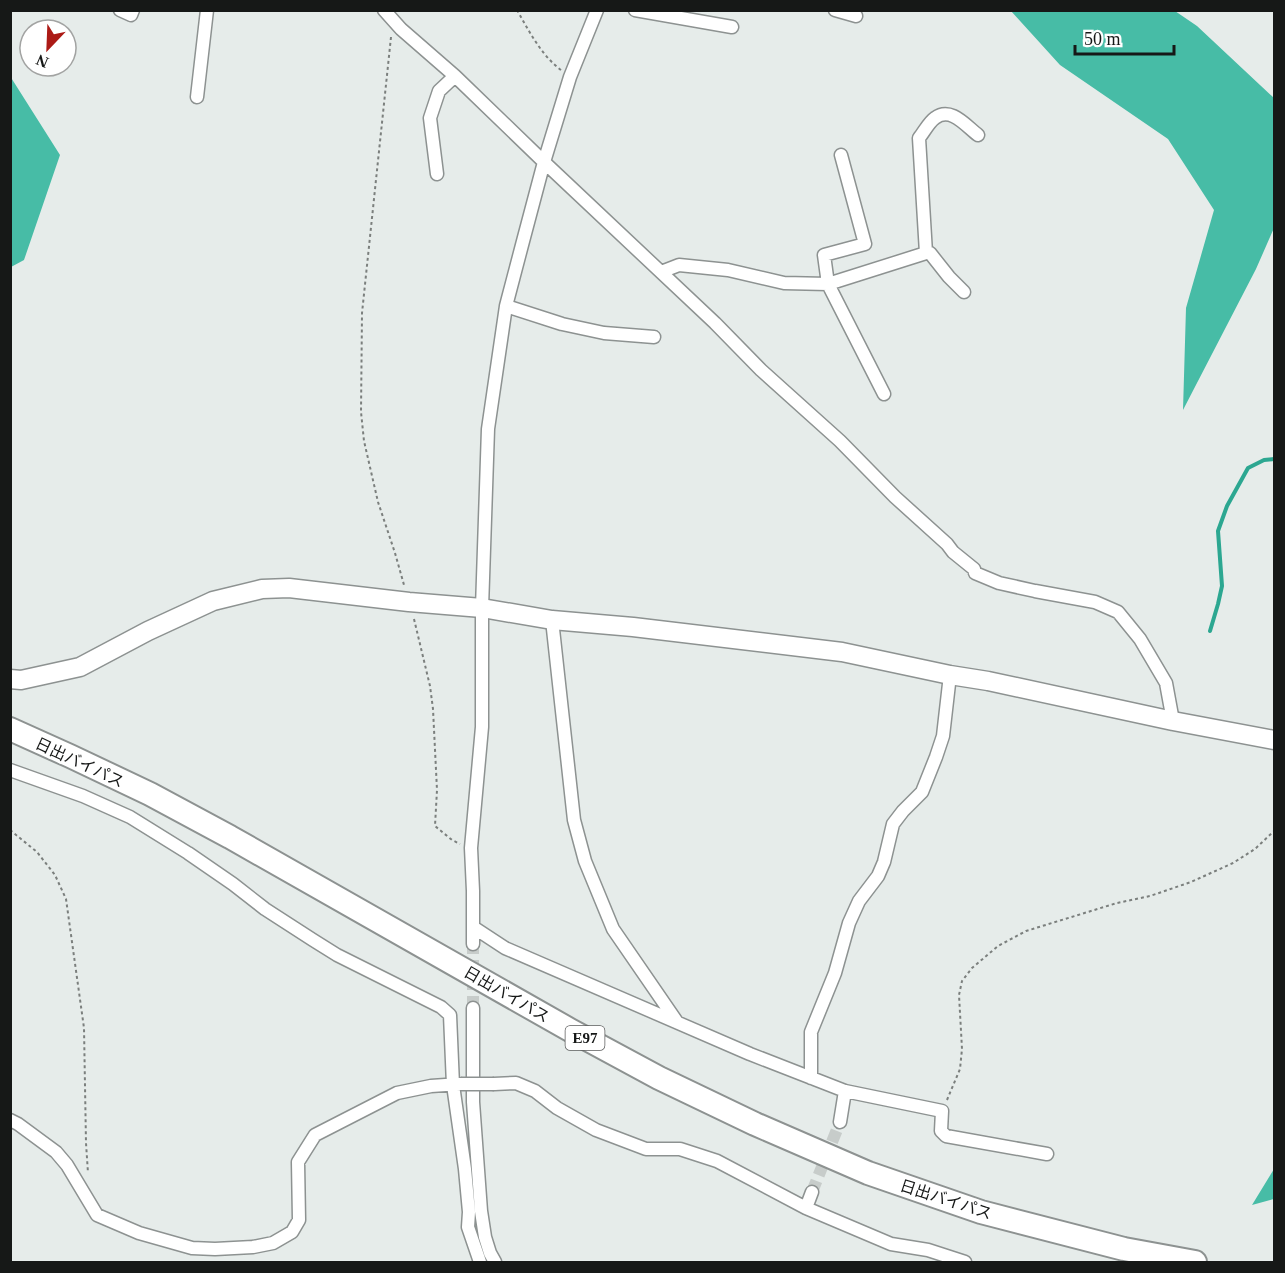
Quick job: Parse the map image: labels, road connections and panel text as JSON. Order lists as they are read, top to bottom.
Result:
{
  "streets": {
    "highway": ["日出バイパス", "E97"]
  },
  "scale_bar": "50 m",
  "north": "bottom left"
}
